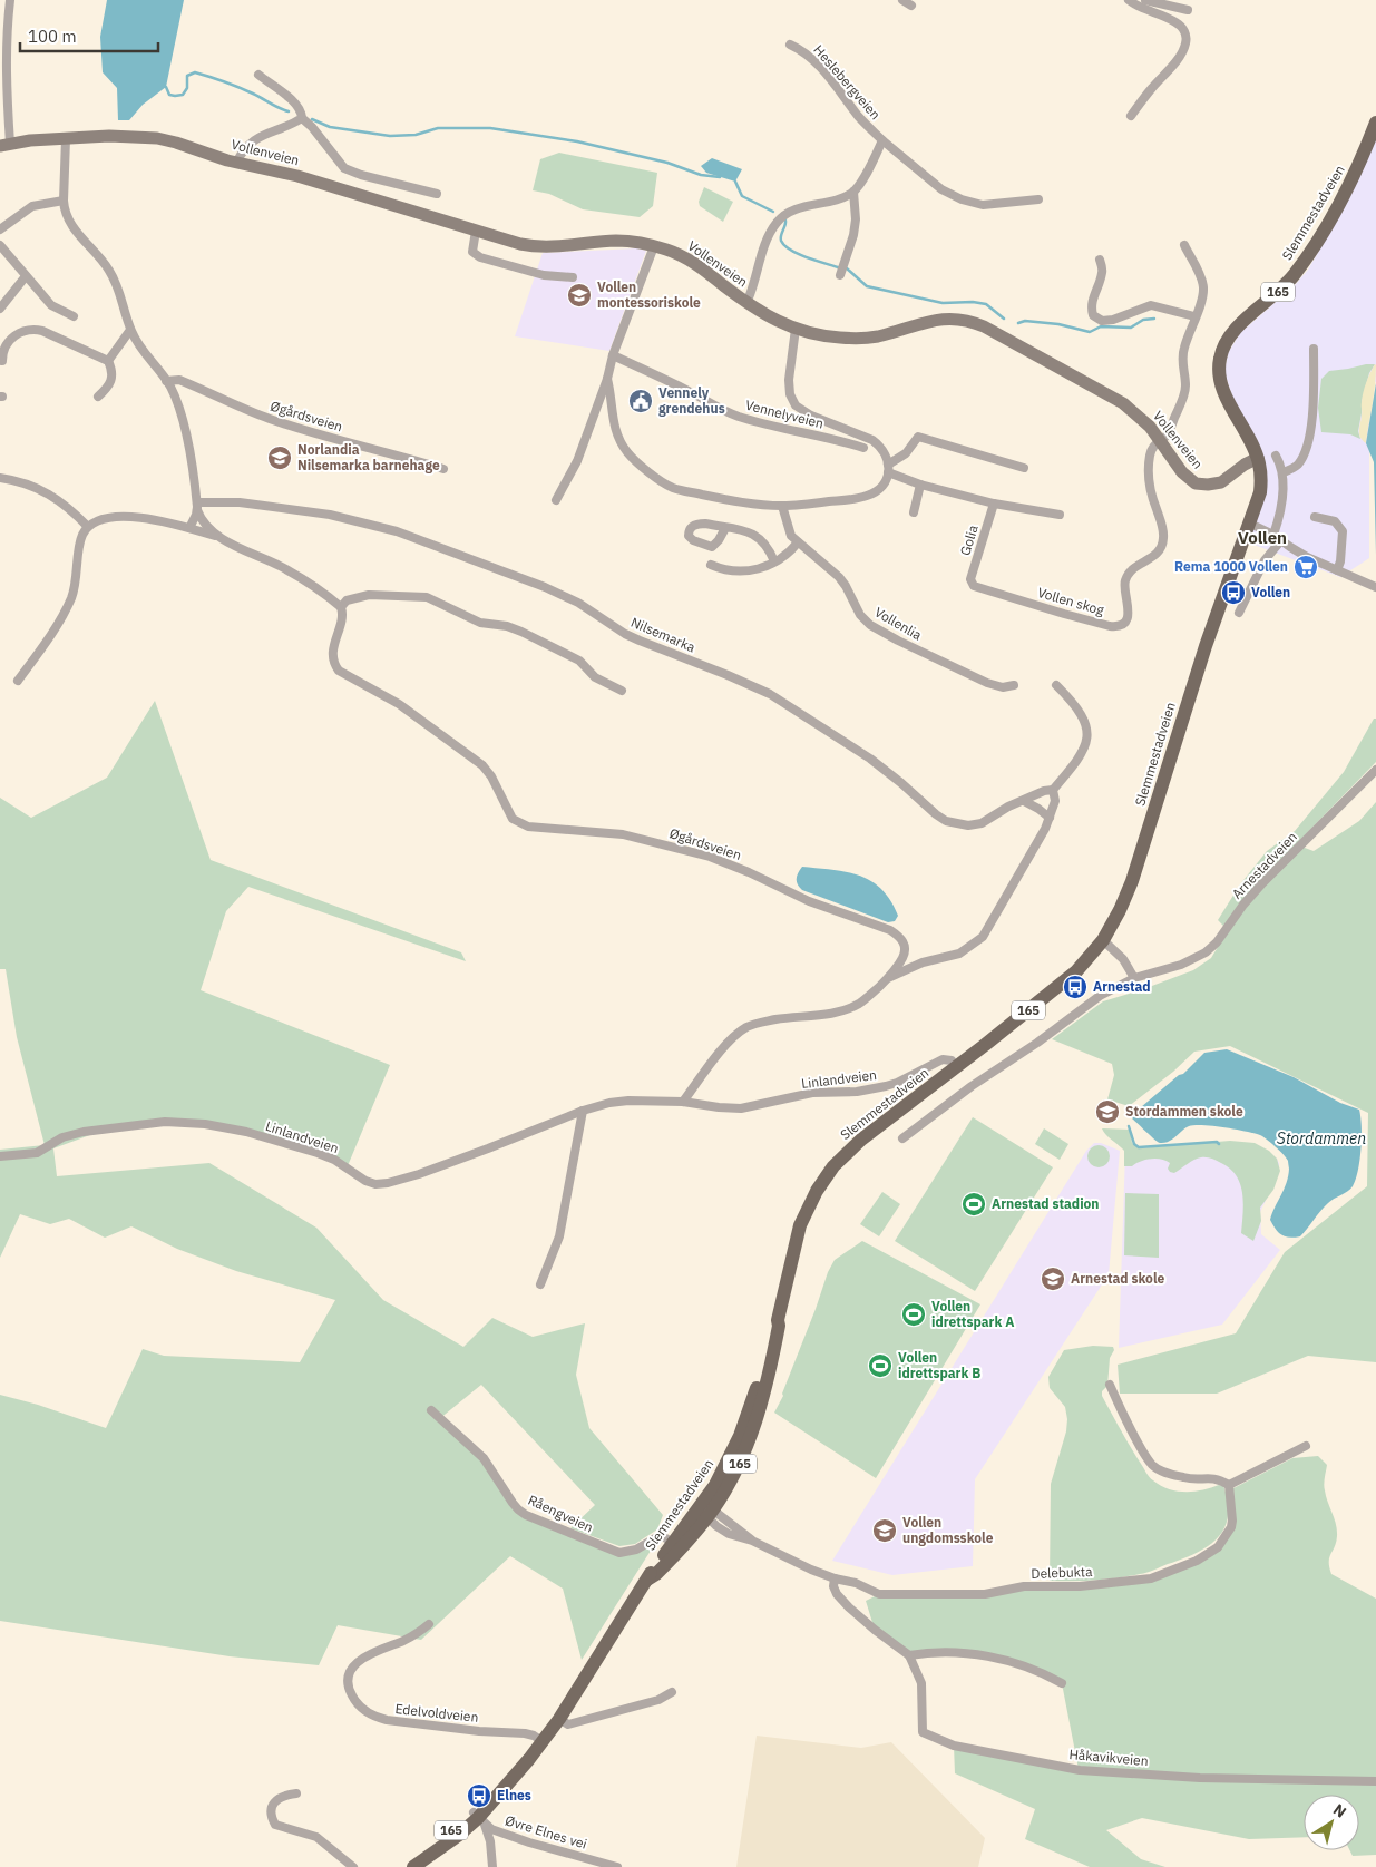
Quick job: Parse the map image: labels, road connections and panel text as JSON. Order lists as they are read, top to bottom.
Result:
{
  "streets": {
    "main road": ["Vollenveien", "Slemmestadveien", "165"],
    "street": [
      "Heslebergveien",
      "Vennelyveien",
      "Øgårdsveien",
      "Golia",
      "Vollen skog",
      "Vollenlia",
      "Nilsemarka",
      "Arnestadveien",
      "Linlandveien",
      "Råengveien",
      "Delebukta",
      "Edelvoldveien",
      "Håkavikveien",
      "Øvre Elnes vei"
    ]
  },
  "crossings": [
    ["Vollenveien", "Slemmestadveien"],
    ["Vollenveien", "Vollen skog"],
    ["Slemmestadveien", "Linlandveien"],
    ["Slemmestadveien", "Råengveien"],
    ["Slemmestadveien", "Edelvoldveien"],
    ["Slemmestadveien", "Øvre Elnes vei"],
    ["Golia", "Vollen skog"],
    ["Delebukta", "Håkavikveien"]
  ],
  "districts": ["Vollen"],
  "water": ["Stordammen"],
  "places": {
    "school or university": [
      "Vollen montessoriskole",
      "Norlandia Nilsemarka barnehage",
      "Stordammen skole",
      "Arnestad skole",
      "Vollen ungdomsskole"
    ],
    "public building": ["Vennely grendehus"],
    "supermarket": ["Rema 1000 Vollen"],
    "bus stop": ["Vollen", "Arnestad", "Elnes"],
    "sports": ["Arnestad stadion", "Vollen idrettspark A", "Vollen idrettspark B"]
  },
  "scale_bar": "100 m",
  "north": "top right"
}
